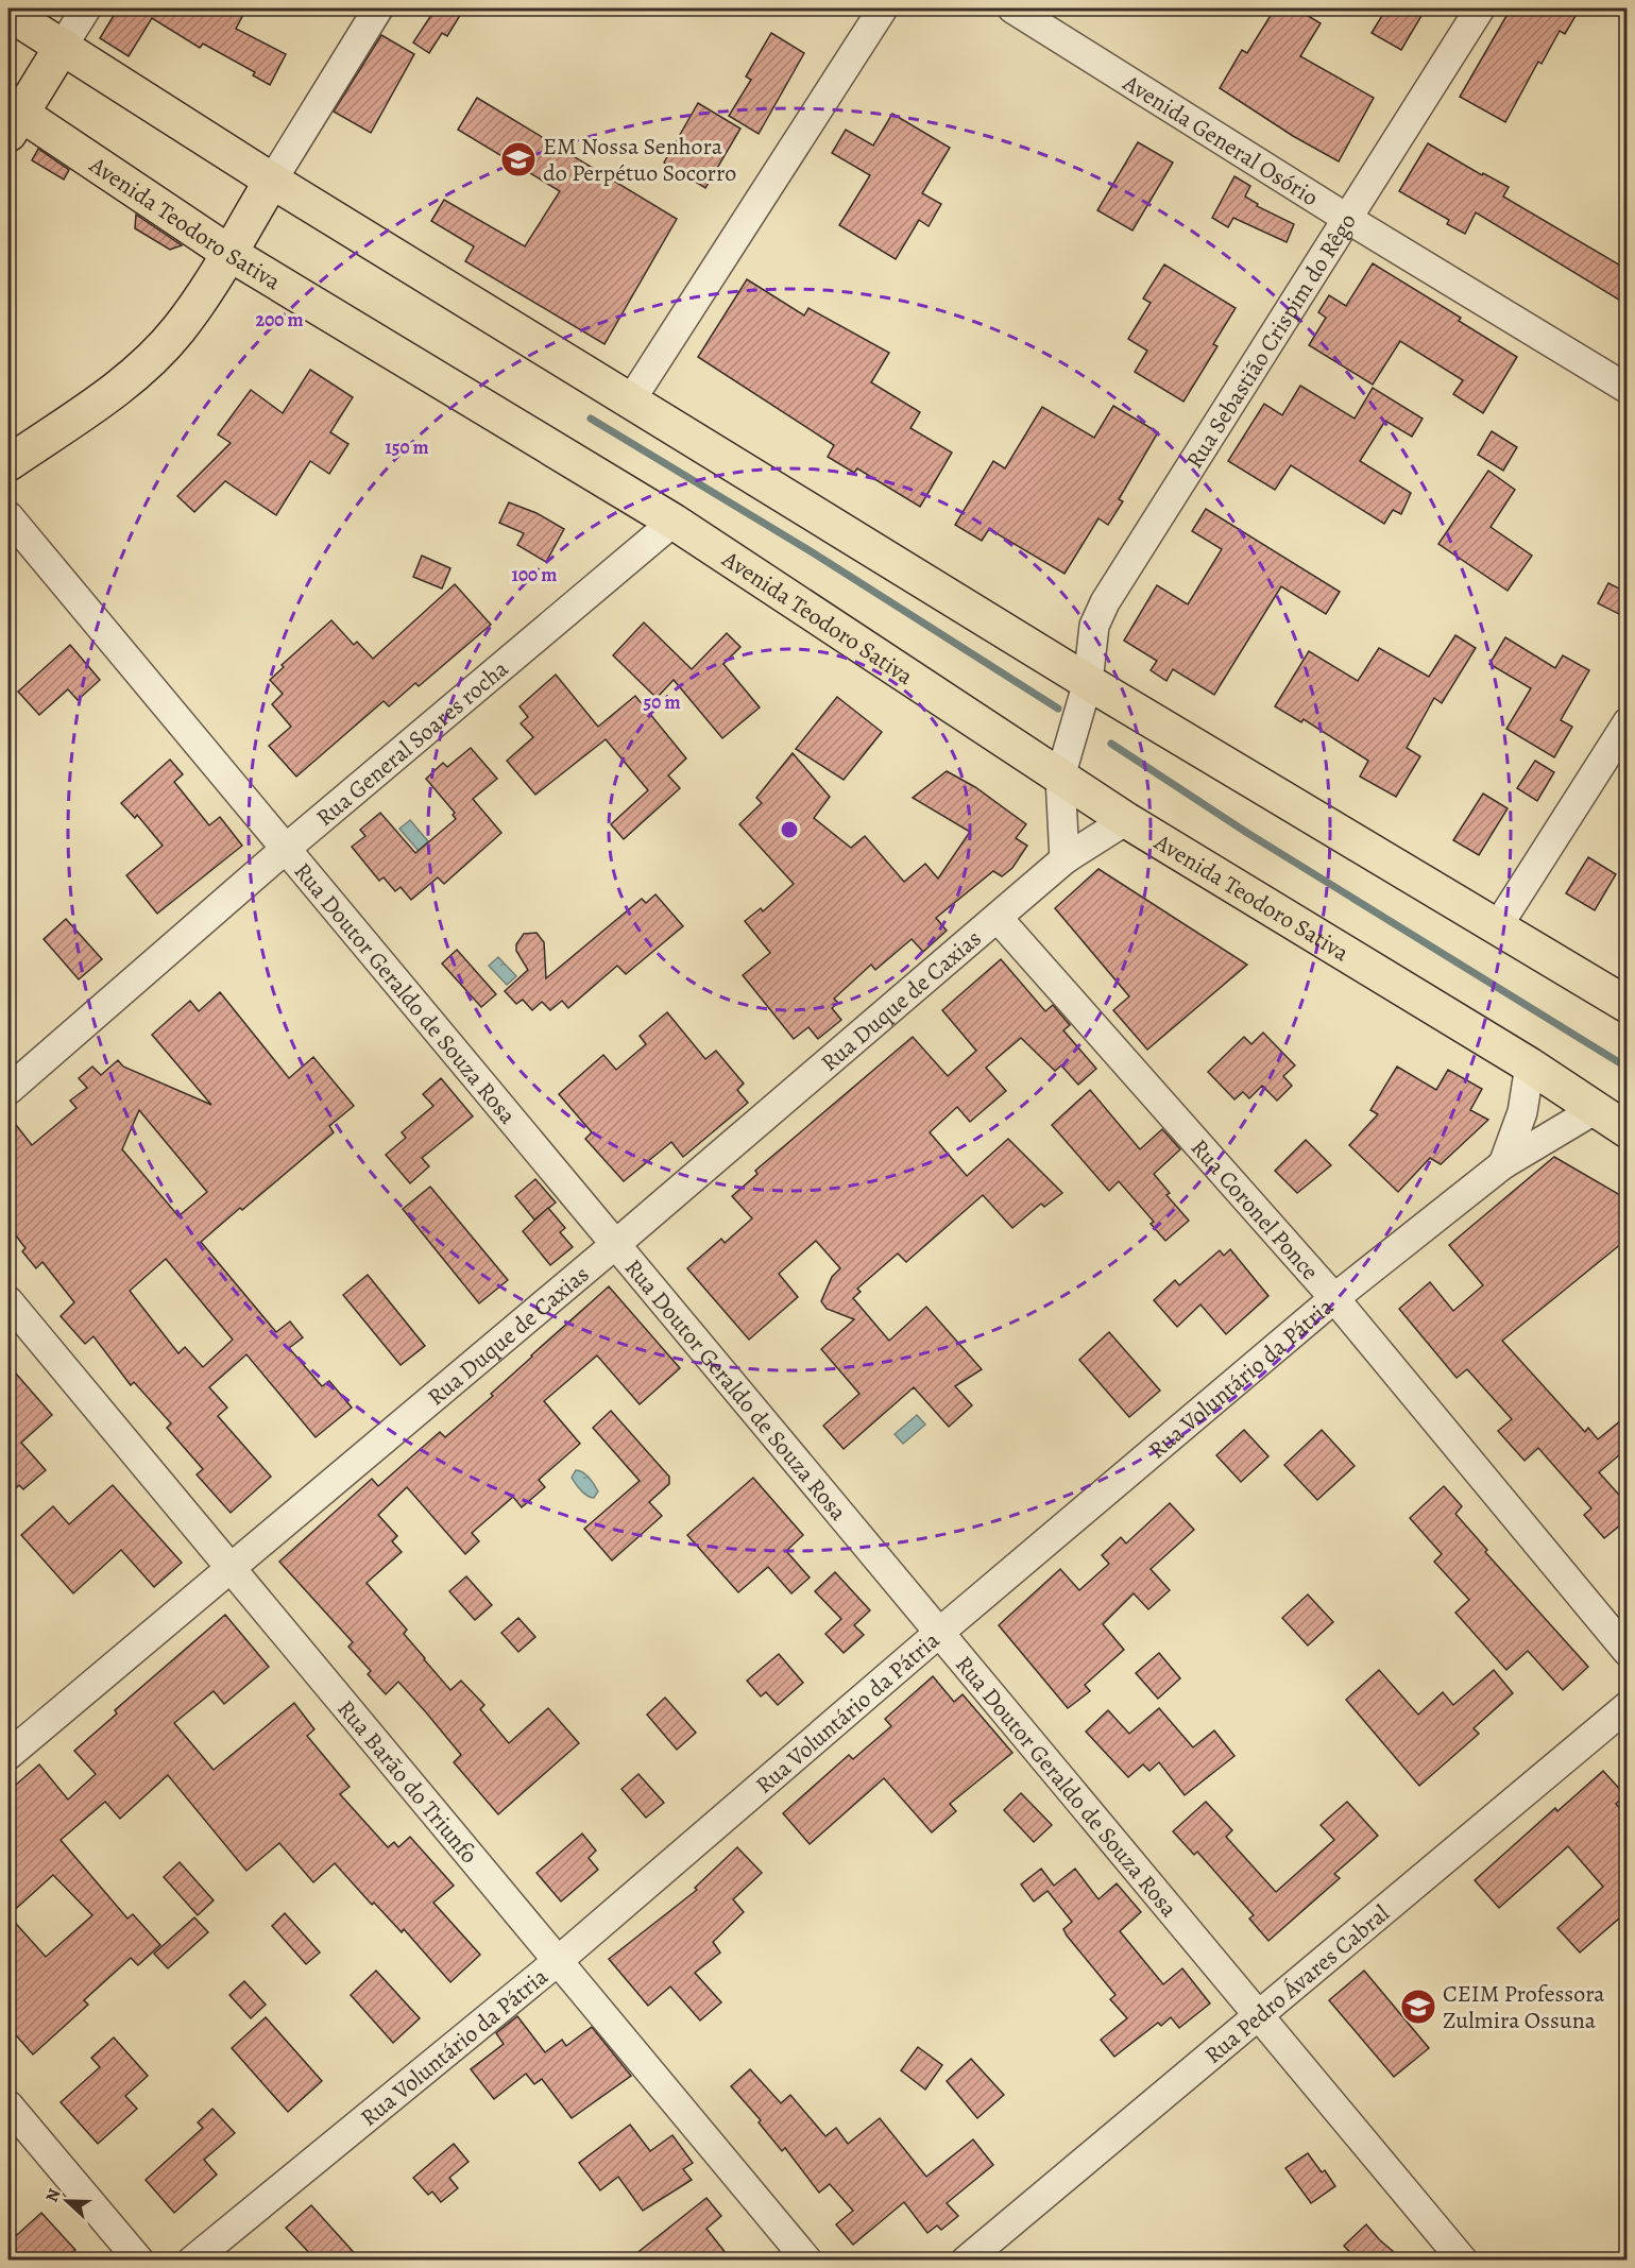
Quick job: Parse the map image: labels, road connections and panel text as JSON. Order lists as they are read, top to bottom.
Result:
{
  "streets": {
    "main road": ["Avenida Teodoro Sativa"],
    "street": [
      "Avenida General Osório",
      "Rua Sebastião Crispim do Rêgo",
      "Rua General Soares rocha",
      "Rua Doutor Geraldo de Souza Rosa",
      "Rua Duque de Caxias",
      "Rua Coronel Ponce",
      "Rua Voluntário da Pátria",
      "Rua Barão do Triunfo",
      "Rua Pedro Ávares Cabral"
    ]
  },
  "crossings": [
    ["Avenida General Osório", "Rua Sebastião Crispim do Rêgo"],
    ["Avenida Teodoro Sativa", "Rua Sebastião Crispim do Rêgo"],
    ["Avenida Teodoro Sativa", "Rua General Soares rocha"],
    ["Avenida Teodoro Sativa", "Rua Duque de Caxias"],
    ["Avenida Teodoro Sativa", "Rua Voluntário da Pátria"],
    ["Rua Sebastião Crispim do Rêgo", "Rua Duque de Caxias"],
    ["Rua General Soares rocha", "Rua Doutor Geraldo de Souza Rosa"],
    ["Rua Doutor Geraldo de Souza Rosa", "Rua Duque de Caxias"],
    ["Rua Doutor Geraldo de Souza Rosa", "Rua Voluntário da Pátria"],
    ["Rua Doutor Geraldo de Souza Rosa", "Rua Pedro Ávares Cabral"],
    ["Rua Duque de Caxias", "Rua Coronel Ponce"],
    ["Rua Duque de Caxias", "Rua Barão do Triunfo"],
    ["Rua Coronel Ponce", "Rua Voluntário da Pátria"],
    ["Rua Voluntário da Pátria", "Rua Barão do Triunfo"]
  ],
  "places": {
    "school or university": ["EM Nossa Senhora do Perpétuo Socorro", "CEIM Professora Zulmira Ossuna"]
  },
  "north": "left",
  "rings": [
    "200 m",
    "150 m",
    "100 m",
    "50 m"
  ]
}
